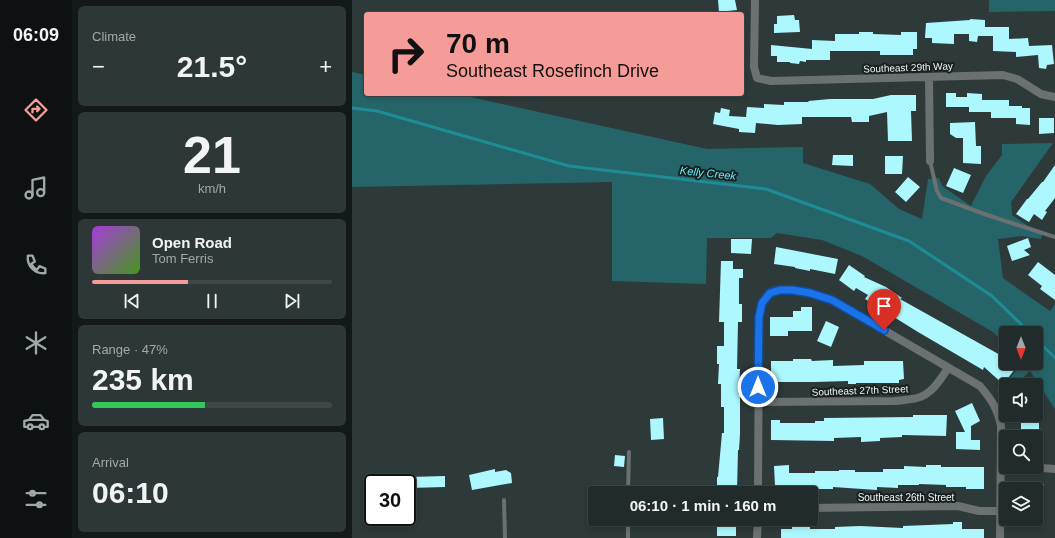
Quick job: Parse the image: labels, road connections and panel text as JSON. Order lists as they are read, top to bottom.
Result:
{
  "streets": {
    "street": ["Southeast 29th Way", "Southeast 27th Street", "Southeast 26th Street"]
  },
  "water": ["Kelly Creek"],
  "north": "bottom",
  "page": {
    "tabs": "06:09",
    "tile": [
      "Climate",
      ["21", "km/h"],
      ["Range · 47%", "235 km"],
      ["Arrival", "06:10"]
    ],
    "turn": ["70 m", "Southeast Rosefinch Drive"],
    "heat": ["−", "21.5°", "+"],
    "song": ["Open Road", "Tom Ferris"],
    "limit": "30",
    "trip": "06:10 · 1 min · 160 m"
  }
}
